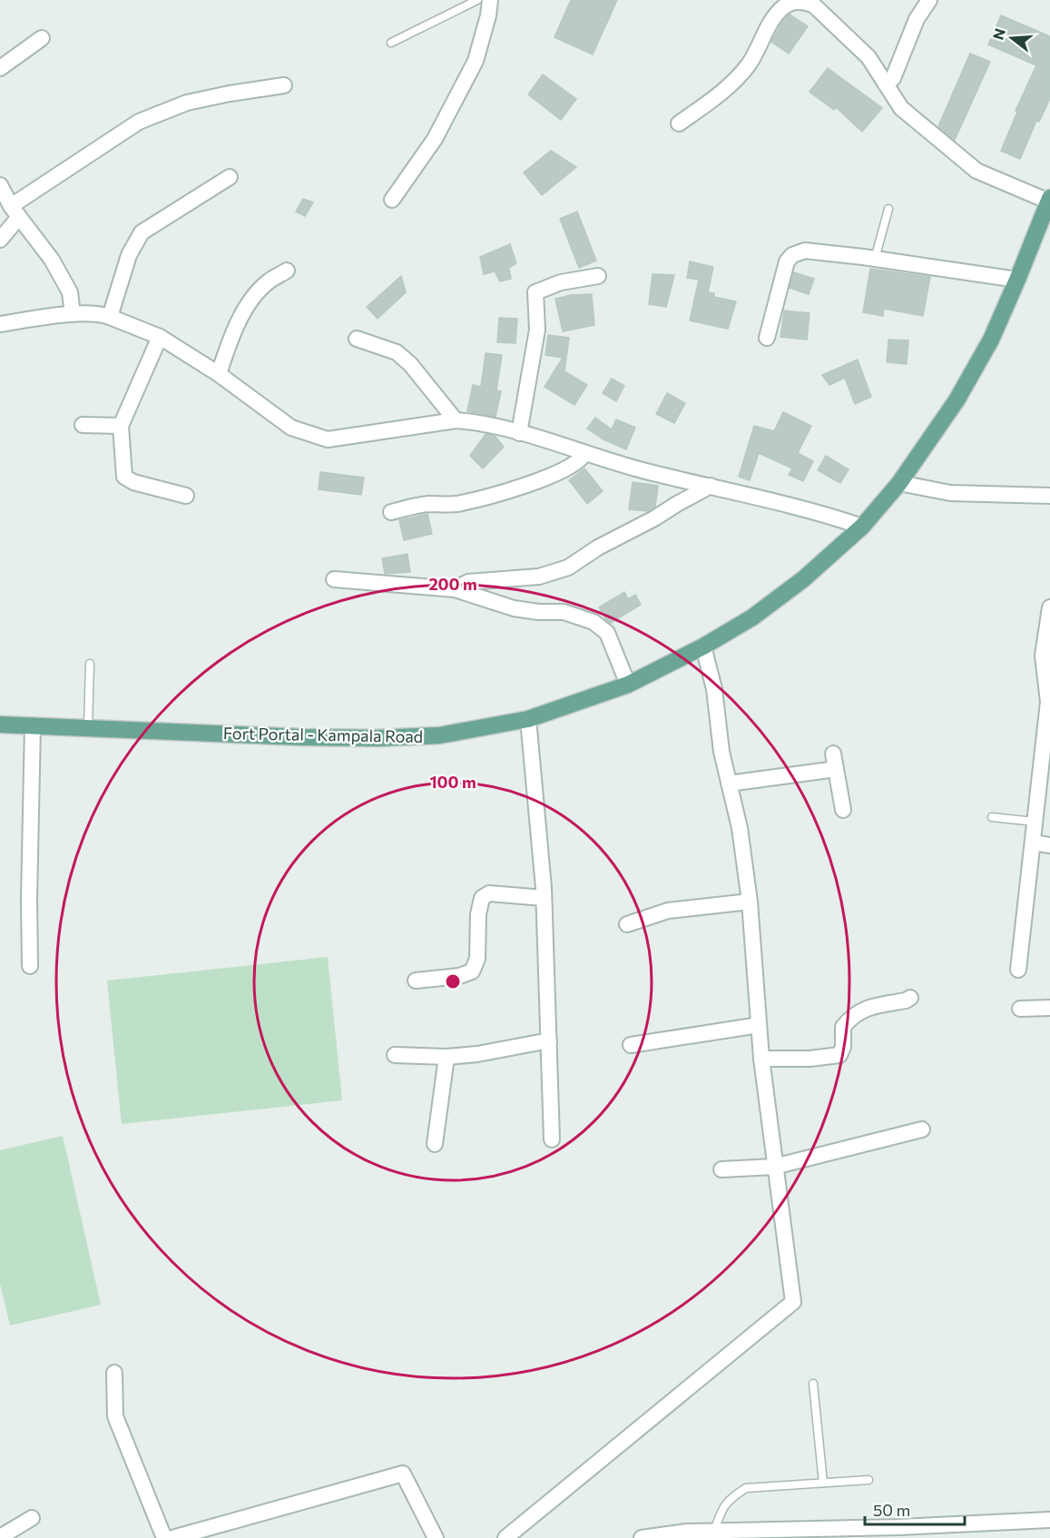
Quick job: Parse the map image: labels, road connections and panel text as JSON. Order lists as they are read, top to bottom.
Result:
{
  "streets": {
    "main road": ["Fort Portal - Kampala Road"]
  },
  "scale_bar": "50 m",
  "north": "left",
  "rings": ["200 m", "100 m"]
}
